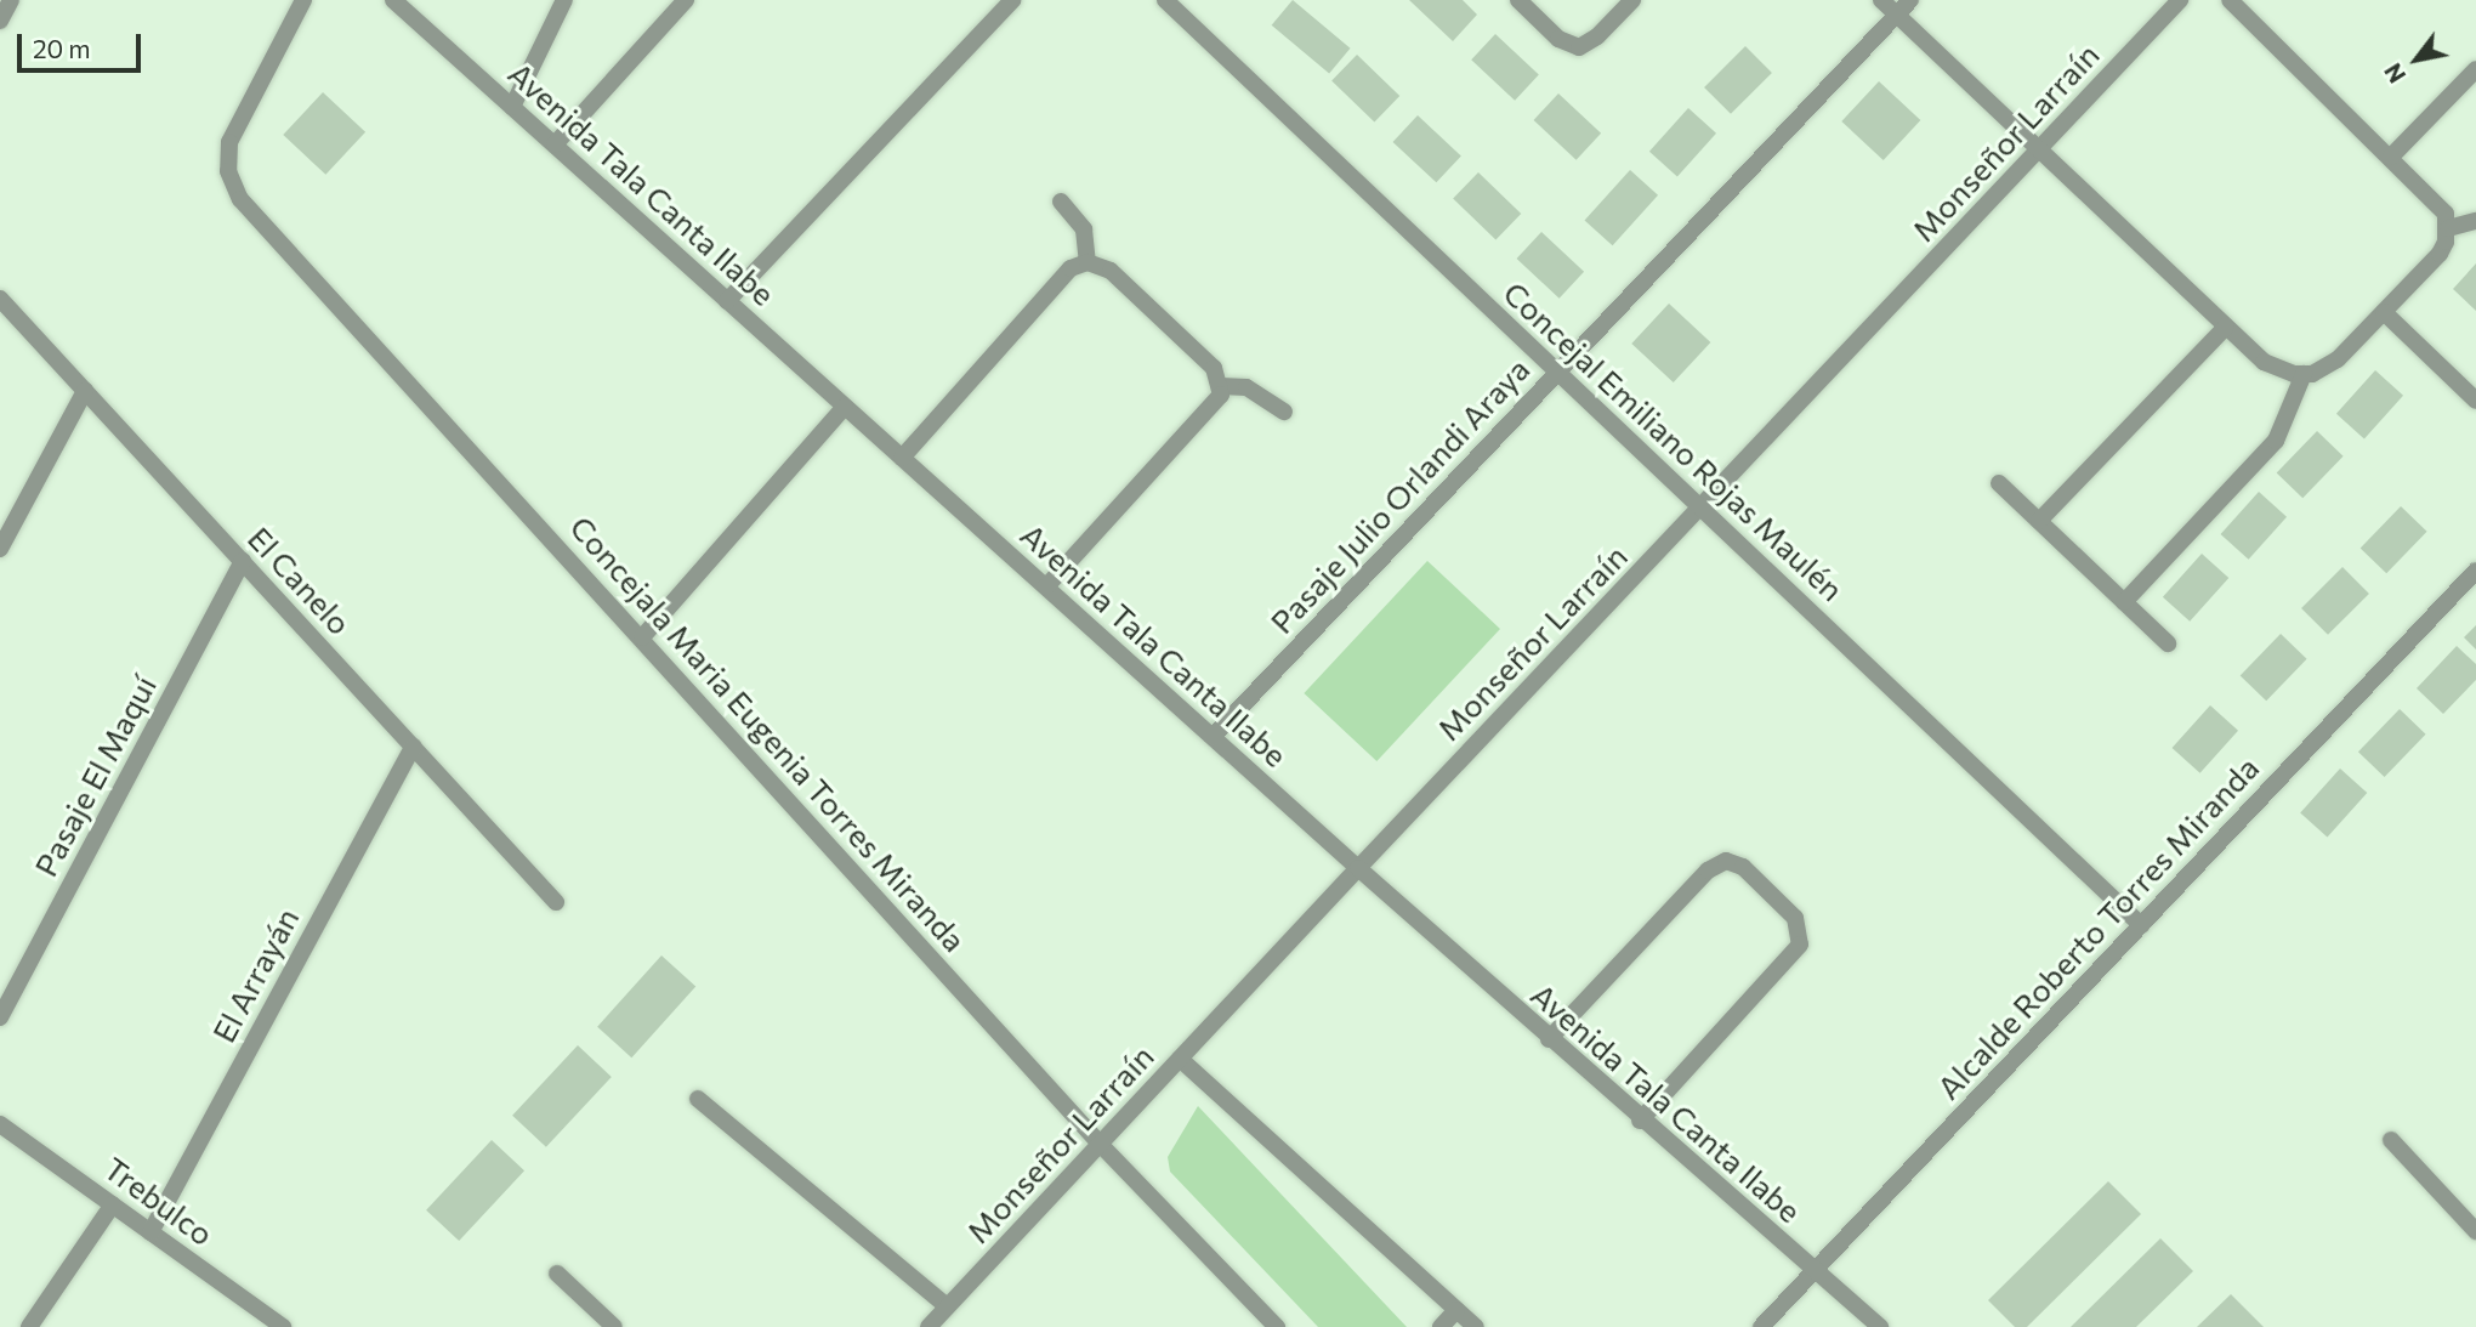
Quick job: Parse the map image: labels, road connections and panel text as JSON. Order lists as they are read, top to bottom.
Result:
{
  "streets": {
    "street": [
      "Monseñor Larraín",
      "Avenida Tala Canta Ilabe",
      "Concejal Emiliano Rojas Maulén",
      "Pasaje Julio Orlandi Araya",
      "El Canelo",
      "Concejala Maria Eugenia Torres Miranda",
      "Pasaje El Maquí",
      "Alcalde Roberto Torres Miranda",
      "El Arrayán",
      "Trebulco"
    ]
  },
  "crossings": [
    ["Monseñor Larraín", "Avenida Tala Canta Ilabe"],
    ["Monseñor Larraín", "Concejal Emiliano Rojas Maulén"],
    ["Monseñor Larraín", "Concejala Maria Eugenia Torres Miranda"],
    ["Avenida Tala Canta Ilabe", "Pasaje Julio Orlandi Araya"],
    ["Avenida Tala Canta Ilabe", "Alcalde Roberto Torres Miranda"],
    ["Concejal Emiliano Rojas Maulén", "Pasaje Julio Orlandi Araya"],
    ["Concejal Emiliano Rojas Maulén", "Alcalde Roberto Torres Miranda"],
    ["El Canelo", "Pasaje El Maquí"],
    ["El Canelo", "El Arrayán"],
    ["El Arrayán", "Trebulco"]
  ],
  "scale_bar": "20 m",
  "north": "bottom left"
}
